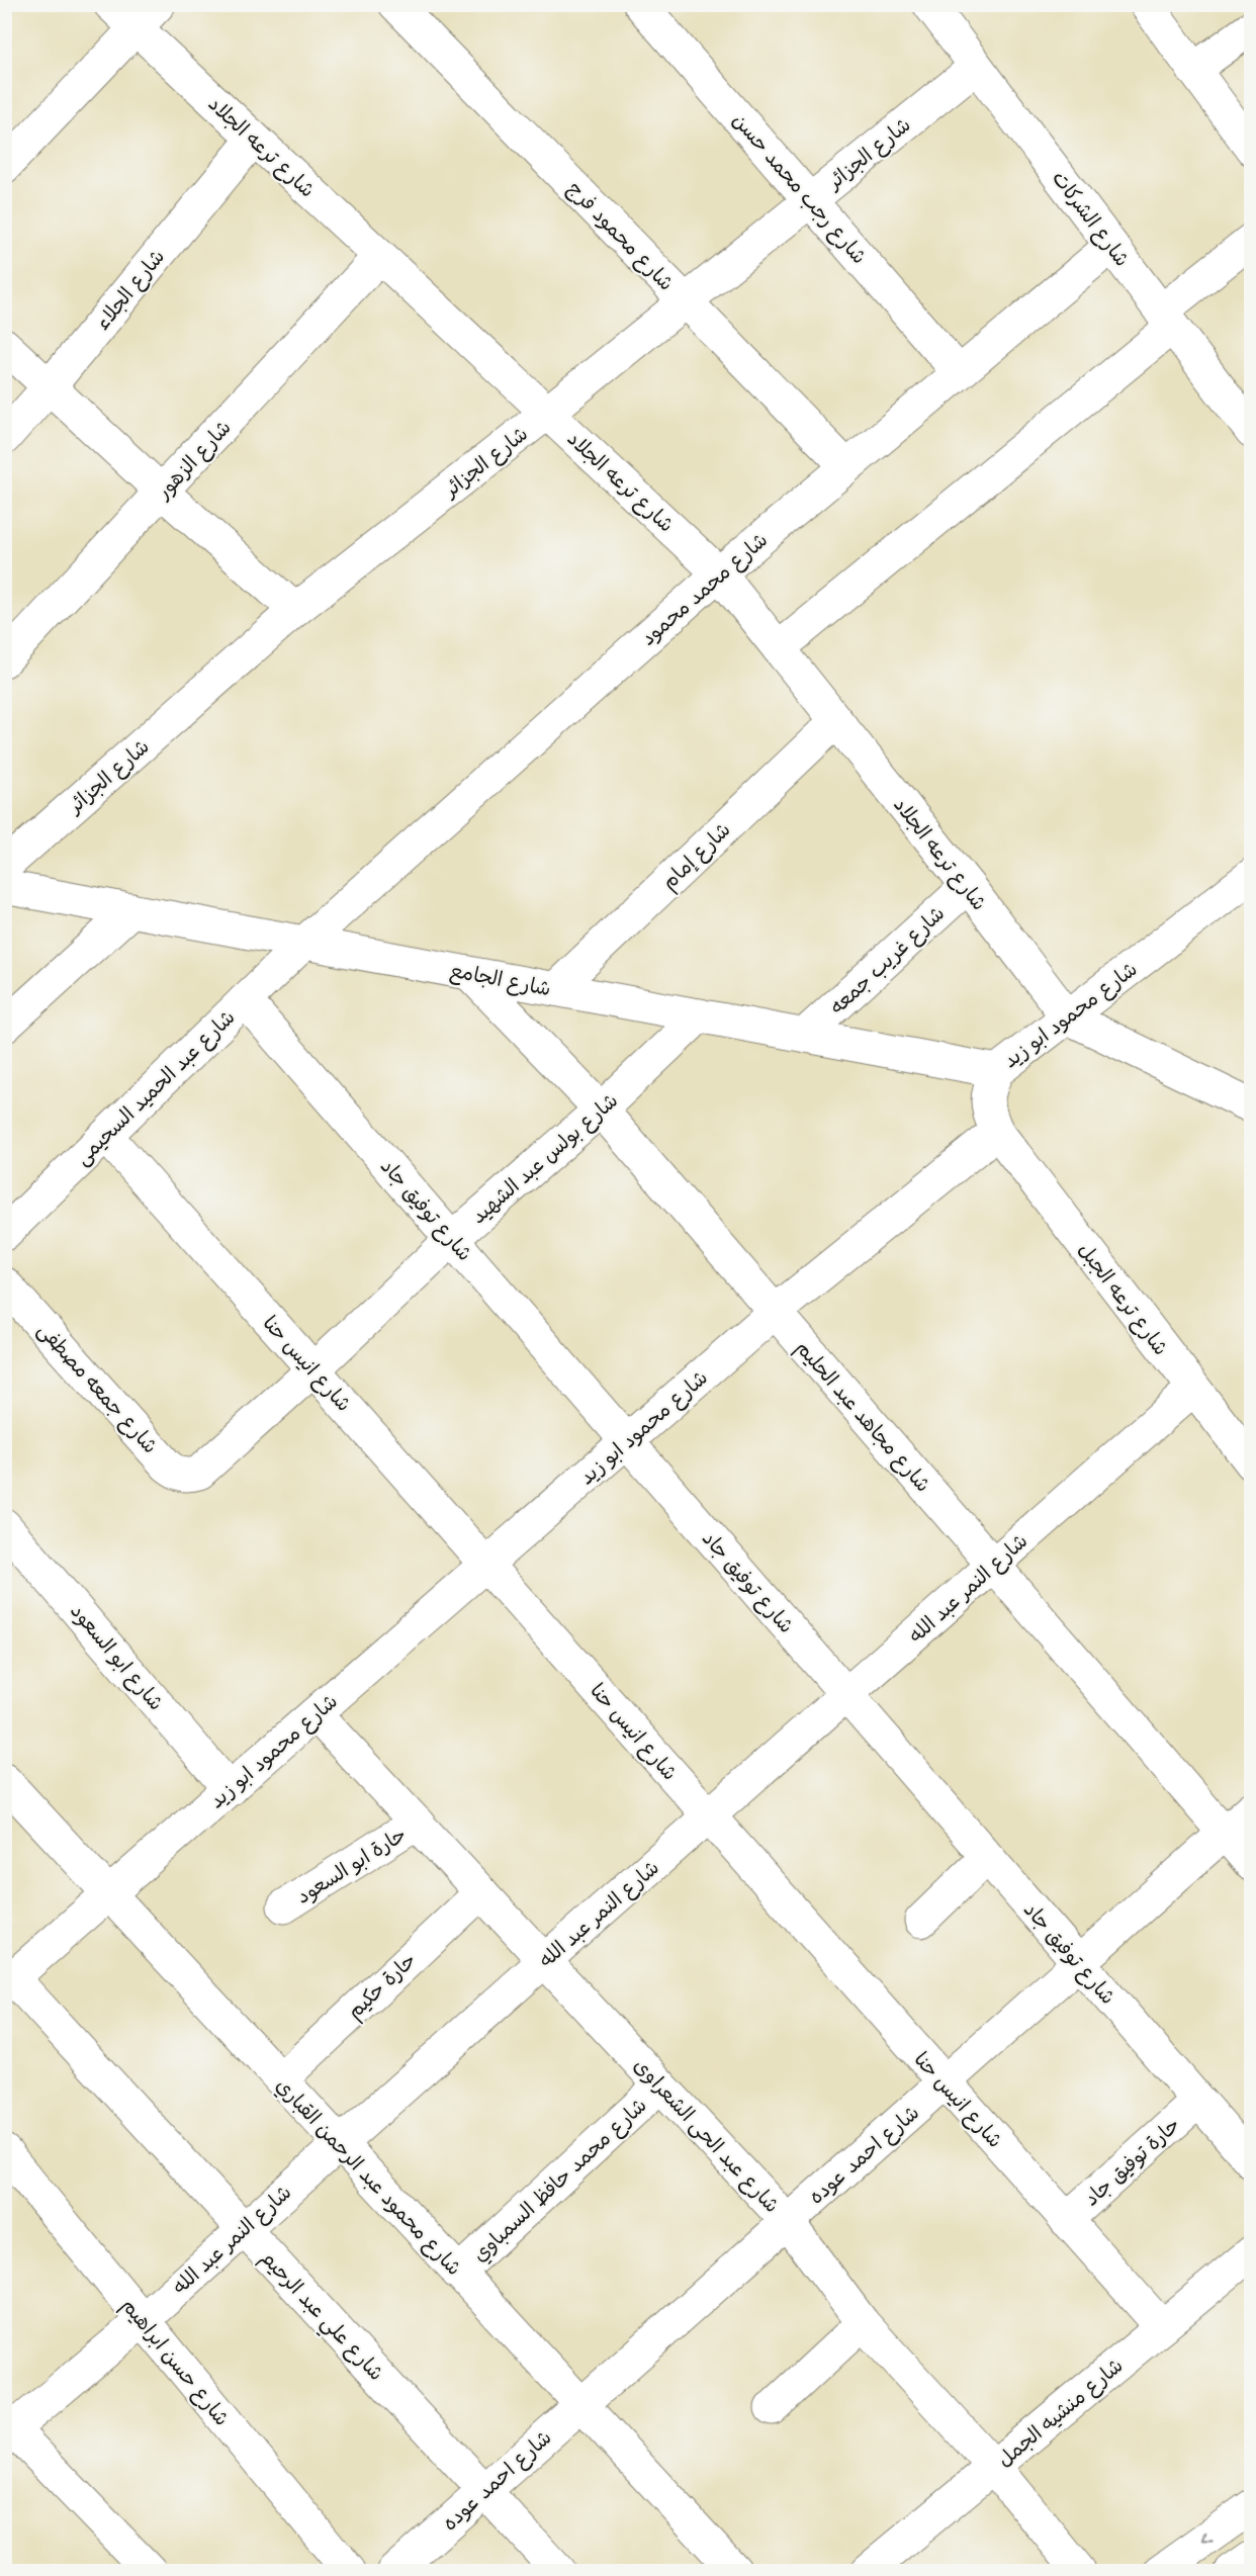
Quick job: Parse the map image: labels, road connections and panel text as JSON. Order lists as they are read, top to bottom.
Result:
{
  "streets": {
    "street": [
      "شارع ترعه الجلاد",
      "شارع الجزائر",
      "شارع رجب محمد حسن",
      "شارع الشركات",
      "شارع محمود فرج",
      "شارع الجلاء",
      "شارع الزهور",
      "شارع محمد محمود",
      "شارع إمام",
      "شارع غريب جمعه",
      "شارع الجامع",
      "شارع محمود ابو زيد",
      "شارع عبد الحميد السحيمى",
      "شارع بولس عبد الشهيد",
      "شارع توفيق جاد",
      "شارع ترعه الجبل",
      "شارع انيس حنا",
      "شارع جمعه مصطفى",
      "شارع مجاهد عبد الحليم",
      "شارع النمر عبد الله",
      "شارع ابو السعود",
      "حارة ابو السعود",
      "حارة حكيم",
      "شارع عبد الحى الشعراوى",
      "شارع احمد عوده",
      "حارة توفيق جاد",
      "شارع محمود عبد الرحمن القباري",
      "شارع محمد حافظ السمباوي",
      "شارع علي عبد الرحيم",
      "شارع حسن ابراهيم",
      "شارع منشيه الجمل"
    ]
  },
  "crossings": [
    ["شارع ترعه الجلاد", "شارع الجزائر"],
    ["شارع ترعه الجلاد", "شارع الجلاء"],
    ["شارع ترعه الجلاد", "شارع الزهور"],
    ["شارع ترعه الجلاد", "شارع محمد محمود"],
    ["شارع ترعه الجلاد", "شارع إمام"],
    ["شارع ترعه الجلاد", "شارع غريب جمعه"],
    ["شارع ترعه الجلاد", "شارع محمود ابو زيد"],
    ["شارع الجزائر", "شارع رجب محمد حسن"],
    ["شارع الجزائر", "شارع الشركات"],
    ["شارع الجزائر", "شارع محمود فرج"],
    ["شارع رجب محمد حسن", "شارع محمد محمود"],
    ["شارع الشركات", "شارع محمد محمود"],
    ["شارع محمود فرج", "شارع محمد محمود"],
    ["شارع محمد محمود", "شارع الجامع"],
    ["شارع محمد محمود", "شارع عبد الحميد السحيمى"],
    ["شارع إمام", "شارع الجامع"],
    ["شارع غريب جمعه", "شارع الجامع"],
    ["شارع الجامع", "شارع محمود ابو زيد"],
    ["شارع الجامع", "شارع عبد الحميد السحيمى"],
    ["شارع الجامع", "شارع بولس عبد الشهيد"],
    ["شارع الجامع", "شارع مجاهد عبد الحليم"],
    ["شارع محمود ابو زيد", "شارع توفيق جاد"],
    ["شارع محمود ابو زيد", "شارع ترعه الجبل"],
    ["شارع محمود ابو زيد", "شارع انيس حنا"],
    ["شارع محمود ابو زيد", "شارع مجاهد عبد الحليم"],
    ["شارع محمود ابو زيد", "شارع ابو السعود"],
    ["شارع محمود ابو زيد", "شارع عبد الحى الشعراوى"],
    ["شارع محمود ابو زيد", "شارع محمود عبد الرحمن القباري"],
    ["شارع محمود ابو زيد", "شارع علي عبد الرحيم"],
    ["شارع عبد الحميد السحيمى", "شارع توفيق جاد"],
    ["شارع عبد الحميد السحيمى", "شارع انيس حنا"],
    ["شارع بولس عبد الشهيد", "شارع توفيق جاد"],
    ["شارع بولس عبد الشهيد", "شارع انيس حنا"],
    ["شارع بولس عبد الشهيد", "شارع جمعه مصطفى"],
    ["شارع بولس عبد الشهيد", "شارع مجاهد عبد الحليم"],
    ["شارع توفيق جاد", "شارع النمر عبد الله"],
    ["شارع توفيق جاد", "شارع احمد عوده"],
    ["شارع توفيق جاد", "حارة توفيق جاد"],
    ["شارع ترعه الجبل", "شارع النمر عبد الله"],
    ["شارع انيس حنا", "شارع النمر عبد الله"],
    ["شارع انيس حنا", "شارع احمد عوده"],
    ["شارع انيس حنا", "حارة توفيق جاد"],
    ["شارع انيس حنا", "شارع منشيه الجمل"],
    ["شارع مجاهد عبد الحليم", "شارع النمر عبد الله"],
    ["شارع مجاهد عبد الحليم", "شارع احمد عوده"],
    ["شارع النمر عبد الله", "شارع عبد الحى الشعراوى"],
    ["شارع النمر عبد الله", "شارع محمود عبد الرحمن القباري"],
    ["شارع النمر عبد الله", "شارع علي عبد الرحيم"],
    ["شارع النمر عبد الله", "شارع حسن ابراهيم"],
    ["حارة ابو السعود", "شارع عبد الحى الشعراوى"],
    ["حارة حكيم", "شارع عبد الحى الشعراوى"],
    ["حارة حكيم", "شارع محمود عبد الرحمن القباري"],
    ["شارع عبد الحى الشعراوى", "شارع احمد عوده"],
    ["شارع عبد الحى الشعراوى", "شارع محمد حافظ السمباوي"],
    ["شارع عبد الحى الشعراوى", "شارع منشيه الجمل"],
    ["شارع احمد عوده", "شارع محمود عبد الرحمن القباري"],
    ["شارع احمد عوده", "شارع علي عبد الرحيم"],
    ["شارع محمود عبد الرحمن القباري", "شارع محمد حافظ السمباوي"]
  ]
}
